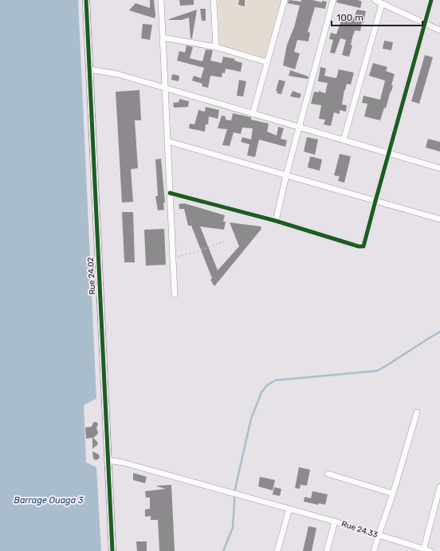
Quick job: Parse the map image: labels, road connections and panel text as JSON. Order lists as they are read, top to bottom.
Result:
{
  "streets": {
    "street": ["Rue 24.02", "Rue 24.33"]
  },
  "crossings": [
    ["Rue 24.02", "Rue 24.33"]
  ],
  "water": ["Barrage Ouaga 3"],
  "scale_bar": "100 m"
}
